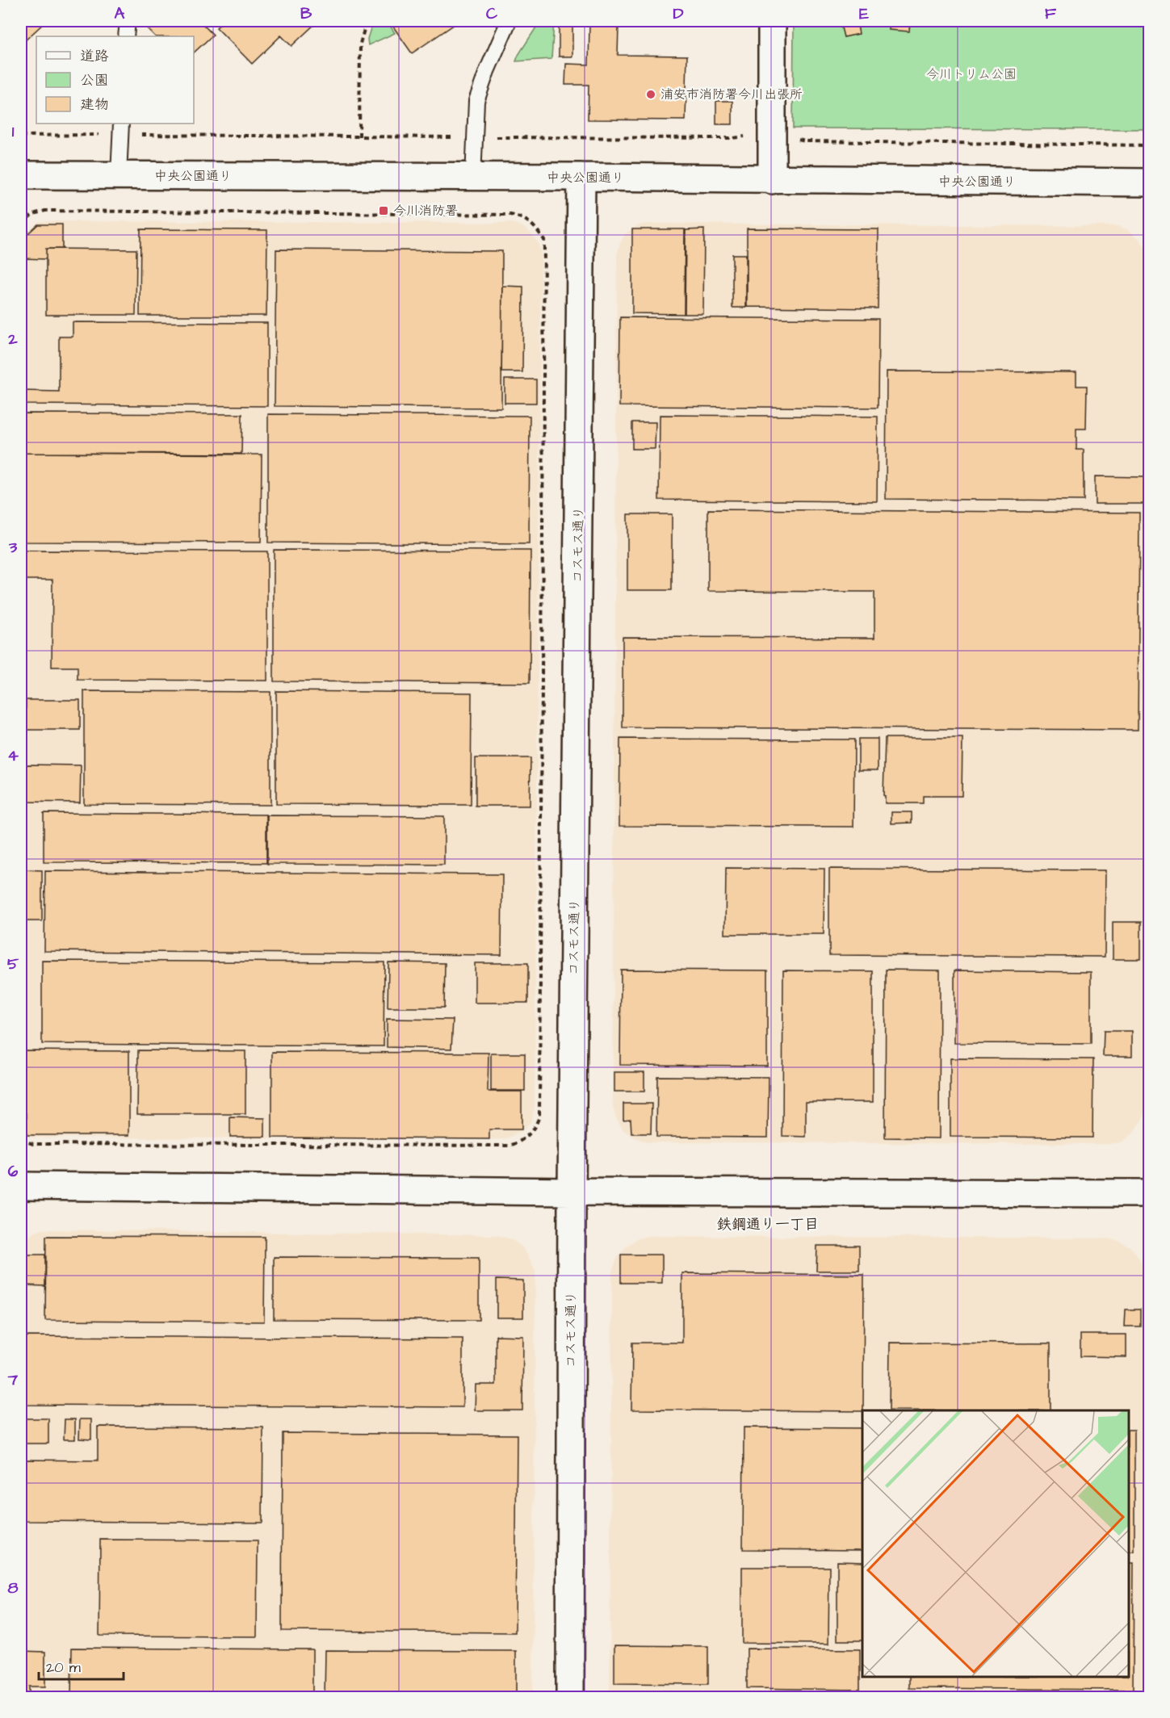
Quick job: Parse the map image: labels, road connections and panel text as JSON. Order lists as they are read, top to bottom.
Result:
{
  "streets": {
    "street": ["中央公園通り", "コスモス通り"]
  },
  "crossings": [
    ["中央公園通り", "コスモス通り"]
  ],
  "districts": ["鉄鋼通り一丁目"],
  "parks": ["今川トリム公園"],
  "places": {
    "other": ["浦安市消防署今川出張所"],
    "transit": ["今川消防署"]
  },
  "legend": ["道路", "公園", "建物"],
  "scale_bar": "20 m",
  "grid": {
    "columns": [
      "A",
      "B",
      "C",
      "D",
      "E",
      "F"
    ],
    "rows": [
      "1",
      "2",
      "3",
      "4",
      "5",
      "6",
      "7",
      "8"
    ]
  }
}
